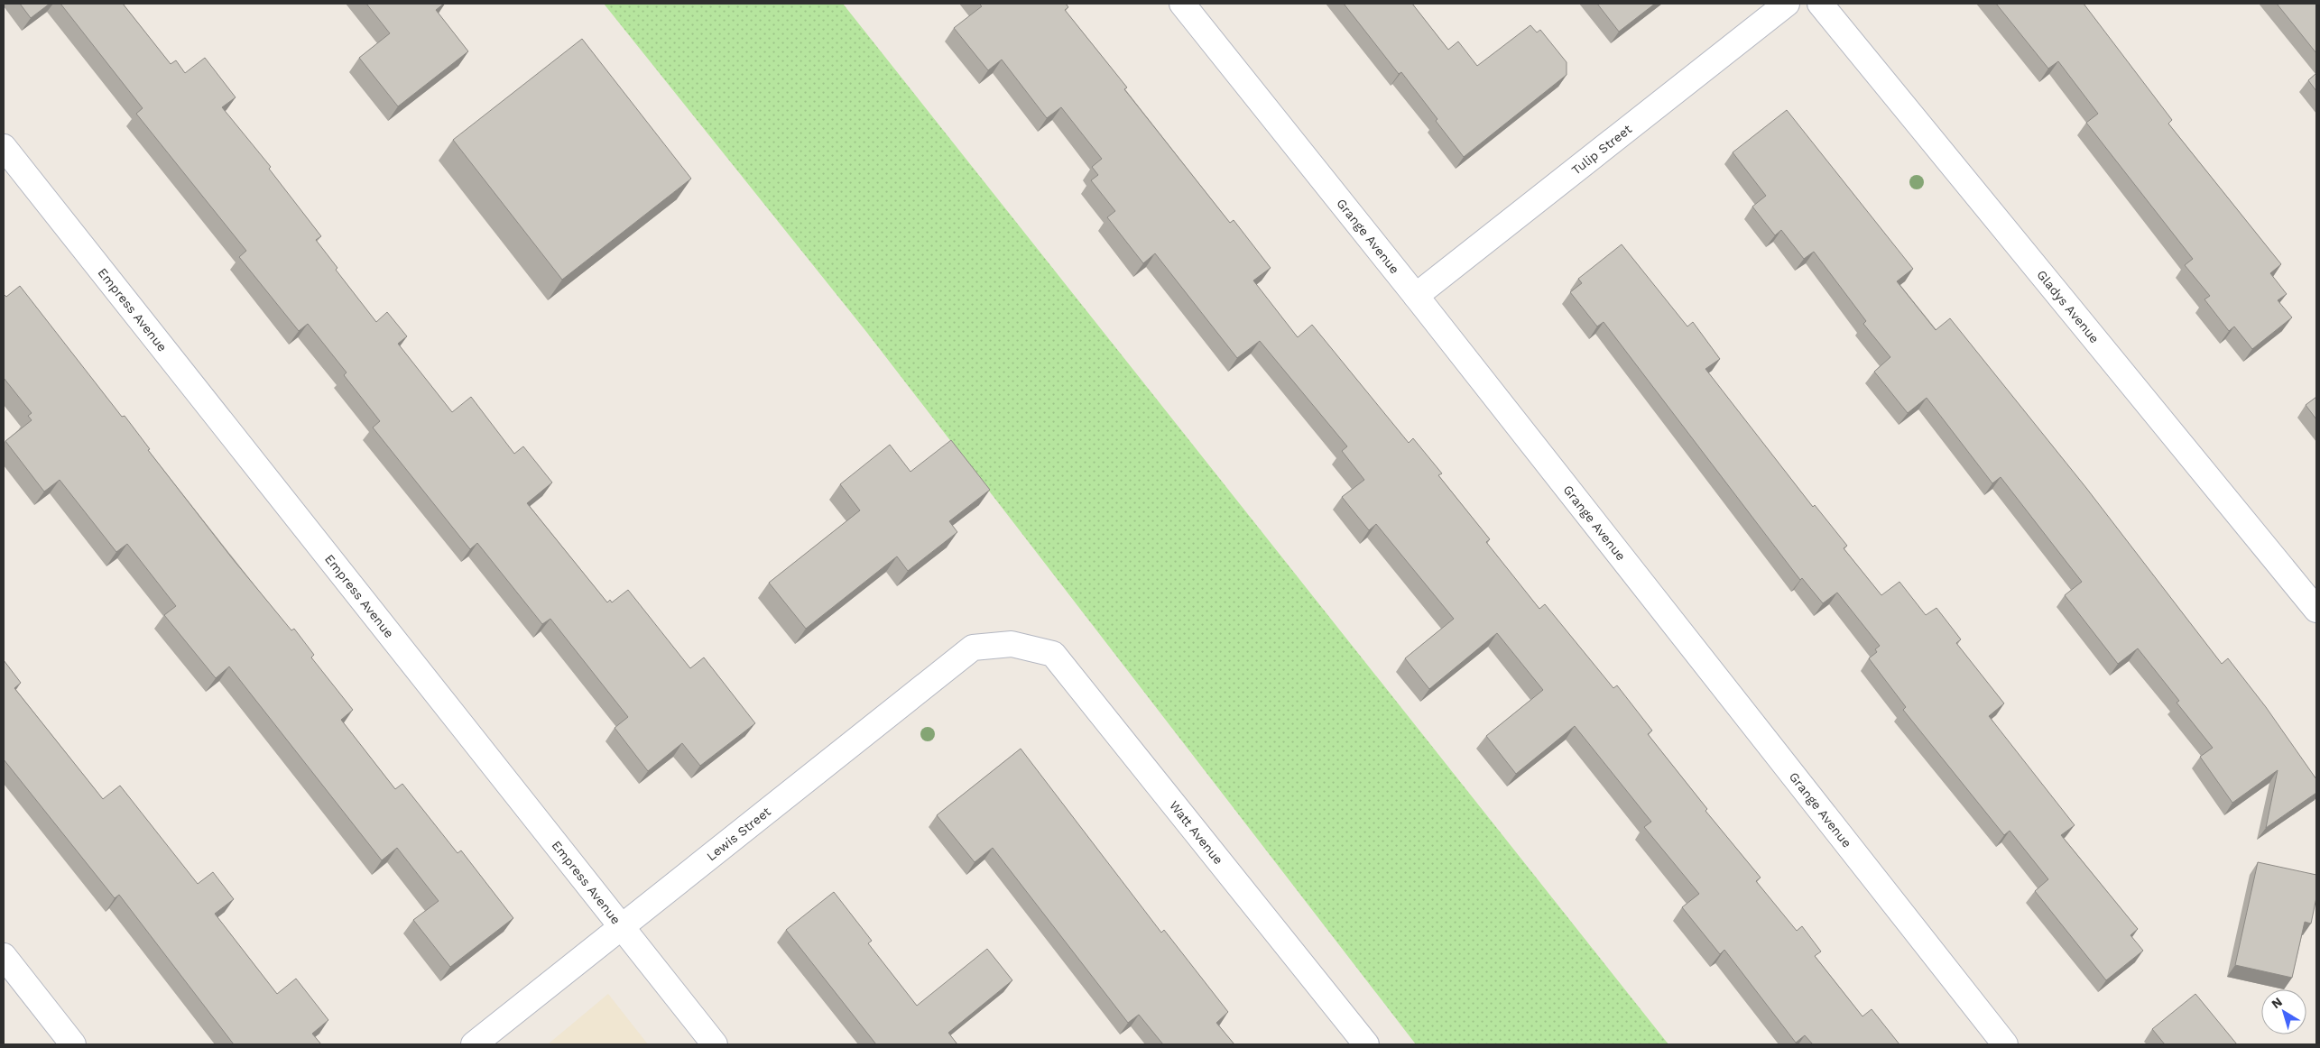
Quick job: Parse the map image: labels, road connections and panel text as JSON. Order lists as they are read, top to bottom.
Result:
{
  "streets": {
    "street": [
      "Tulip Street",
      "Grange Avenue",
      "Gladys Avenue",
      "Empress Avenue",
      "Watt Avenue",
      "Lewis Street"
    ]
  },
  "crossings": [
    ["Tulip Street", "Grange Avenue"],
    ["Empress Avenue", "Lewis Street"],
    ["Watt Avenue", "Lewis Street"]
  ],
  "north": "top left"
}
